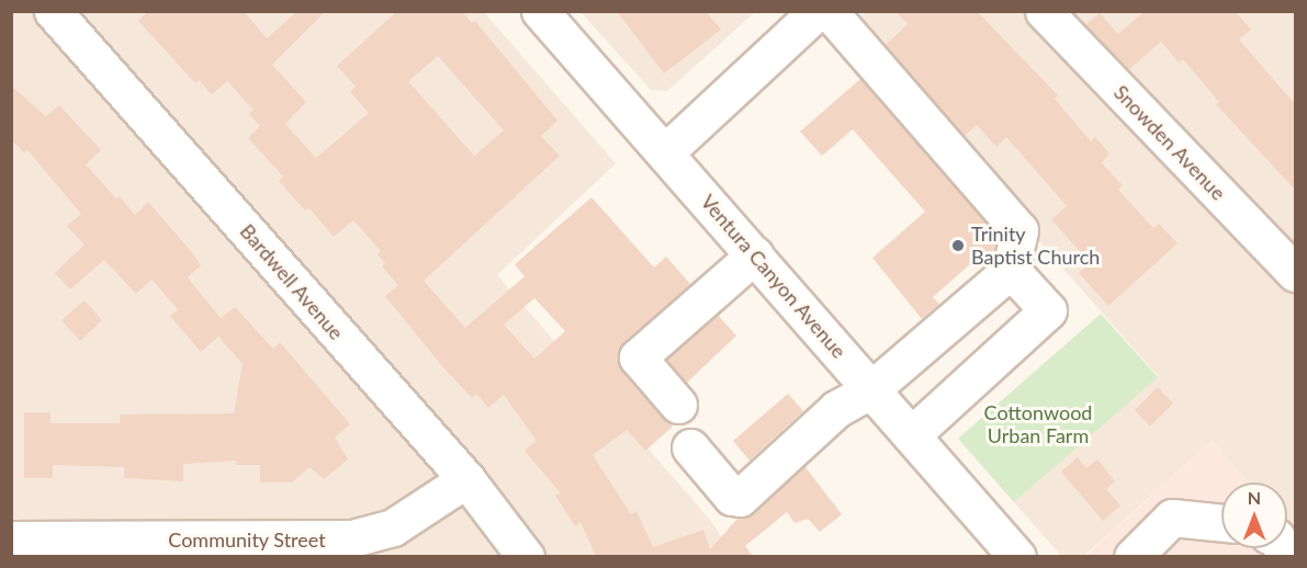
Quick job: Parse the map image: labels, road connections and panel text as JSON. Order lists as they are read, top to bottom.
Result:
{
  "streets": {
    "street": [
      "Snowden Avenue",
      "Ventura Canyon Avenue",
      "Bardwell Avenue",
      "Community Street"
    ]
  },
  "crossings": [
    ["Bardwell Avenue", "Community Street"]
  ],
  "parks": ["Cottonwood Urban Farm"],
  "places": ["Trinity Baptist Church"],
  "north": "top"
}
